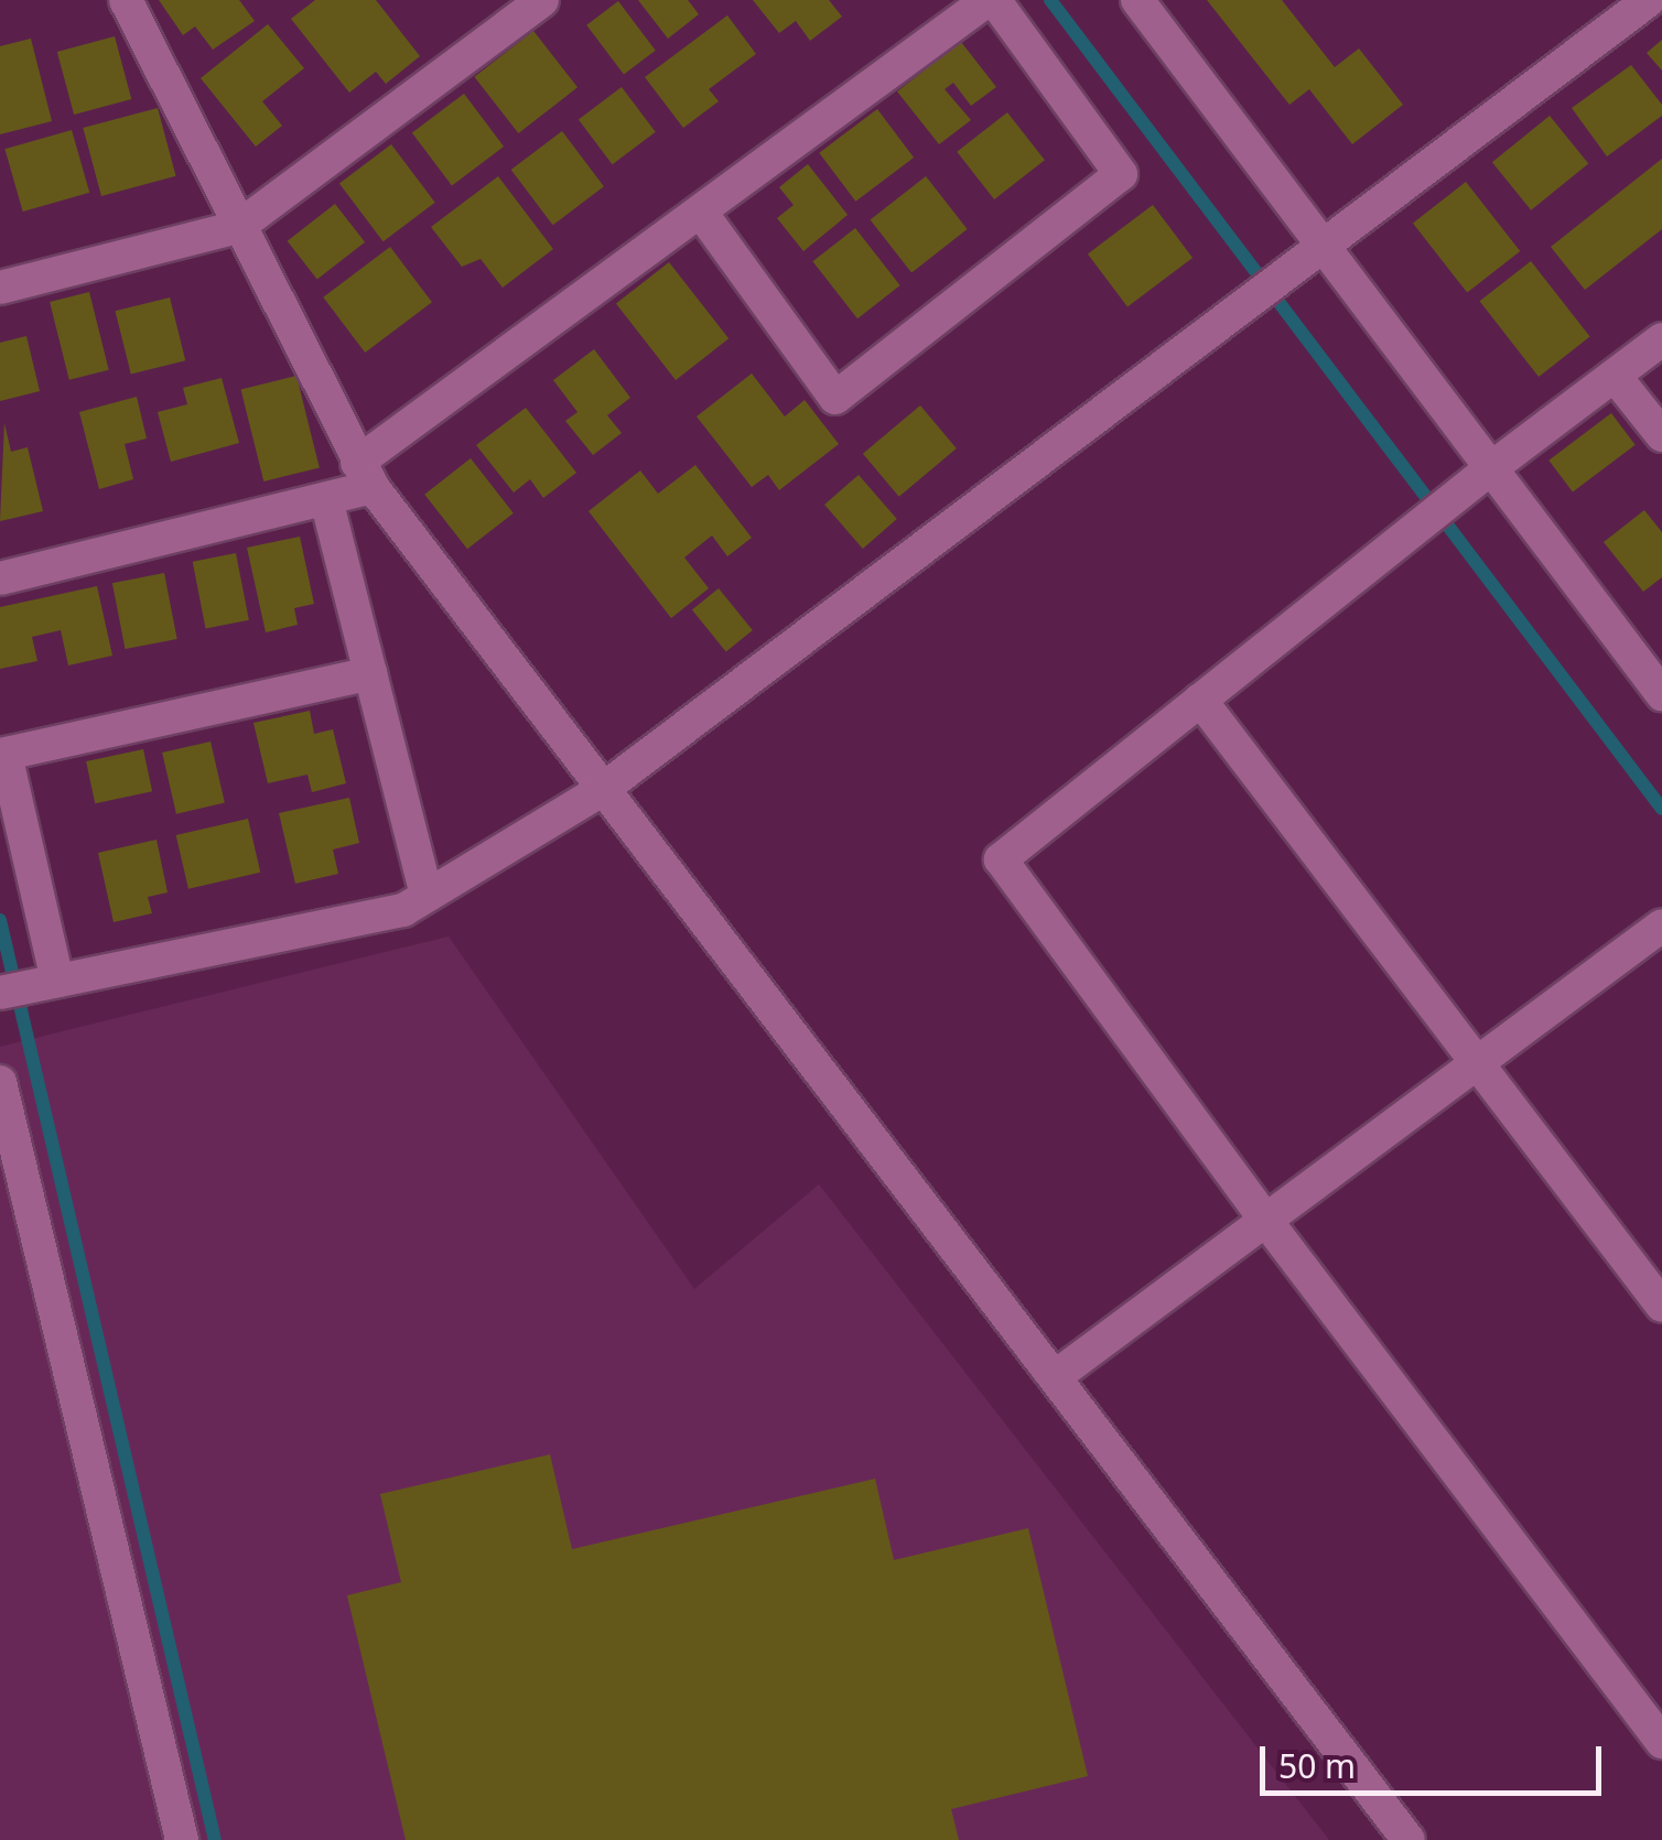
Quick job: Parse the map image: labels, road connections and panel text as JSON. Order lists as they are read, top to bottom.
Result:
{
  "scale_bar": "50 m"
}
